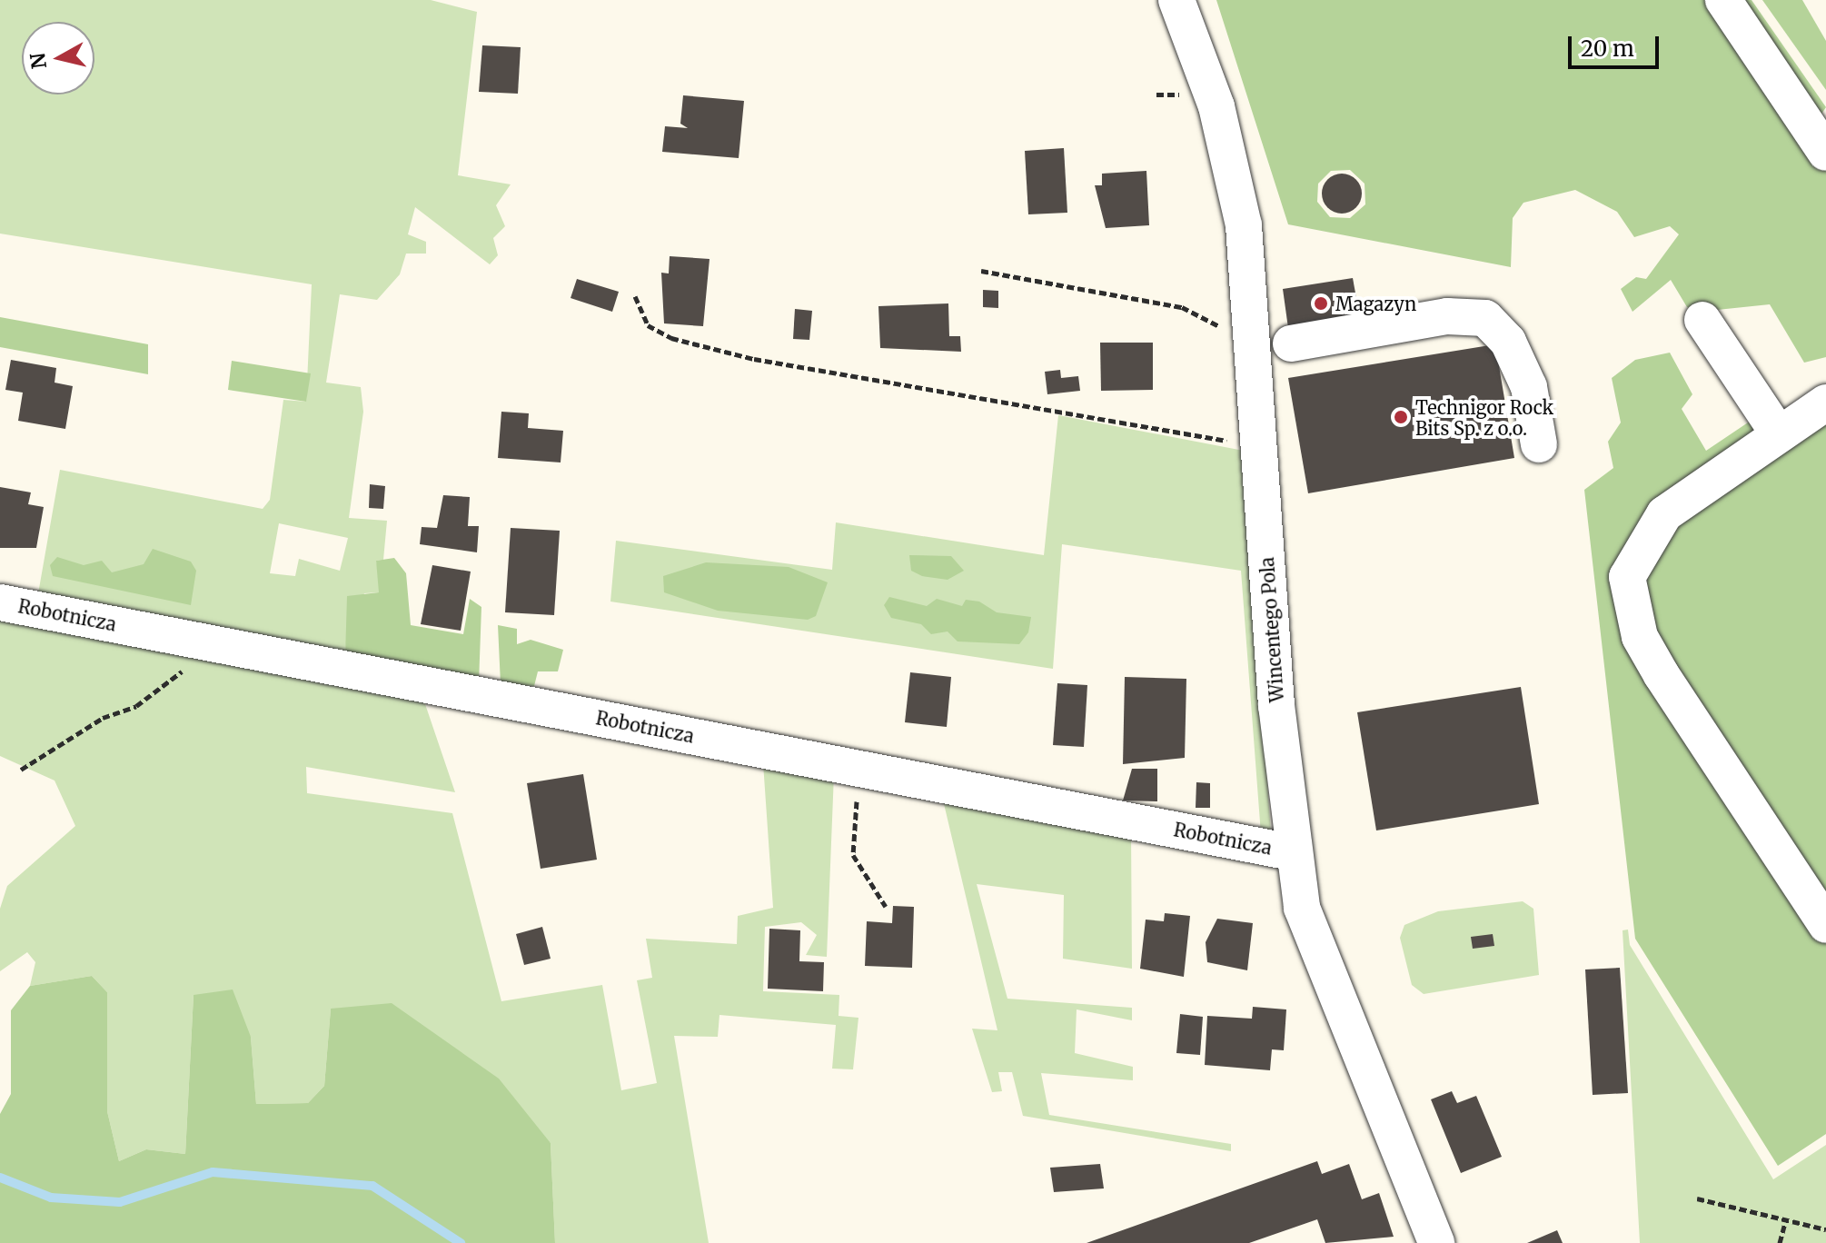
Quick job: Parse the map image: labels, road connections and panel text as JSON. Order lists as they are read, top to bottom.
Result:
{
  "streets": {
    "street": ["Robotnicza", "Wincentego Pola"]
  },
  "crossings": [
    ["Robotnicza", "Wincentego Pola"]
  ],
  "places": ["Magazyn", "Technigor Rock Bits Sp. z o.o."],
  "scale_bar": "20 m",
  "north": "left"
}
